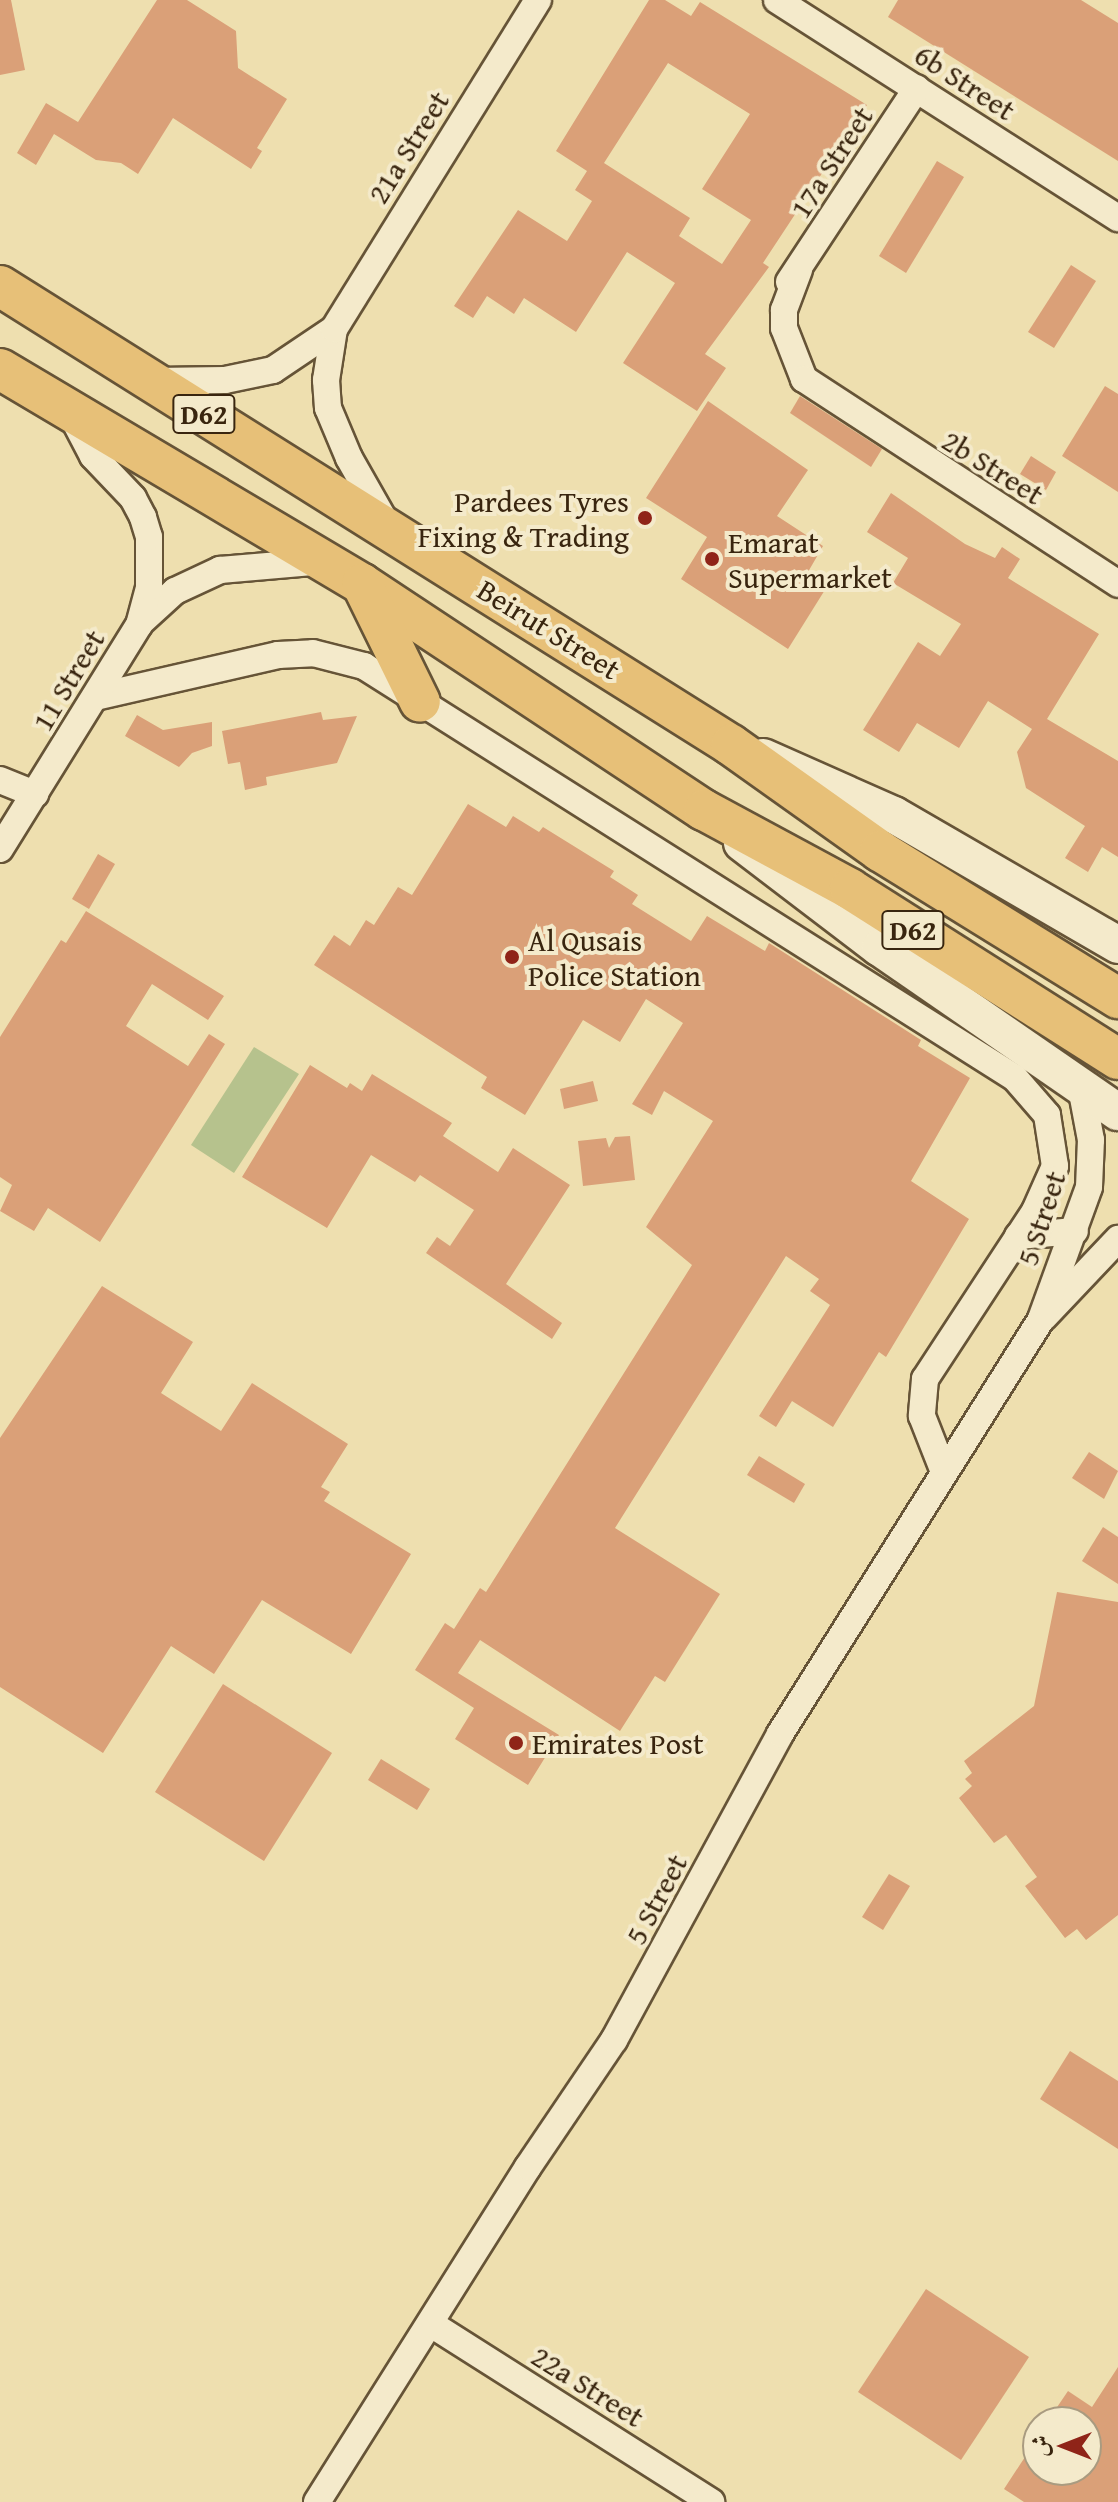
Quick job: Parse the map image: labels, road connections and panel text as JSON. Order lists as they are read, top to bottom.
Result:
{
  "streets": {
    "main road": ["D62", "Beirut Street"],
    "street": [
      "6b Street",
      "21a Street",
      "17a Street",
      "2b Street",
      "11 Street",
      "5 Street",
      "22a Street"
    ]
  },
  "crossings": [
    ["6b Street", "17a Street"],
    ["21a Street", "Beirut Street"],
    ["17a Street", "2b Street"],
    ["D62", "11 Street"],
    ["D62", "5 Street"],
    ["5 Street", "22a Street"]
  ],
  "places": [
    "Pardees Tyres Fixing & Trading",
    "Emarat Supermarket",
    "Al Qusais Police Station",
    "Emirates Post"
  ],
  "north": "left"
}
